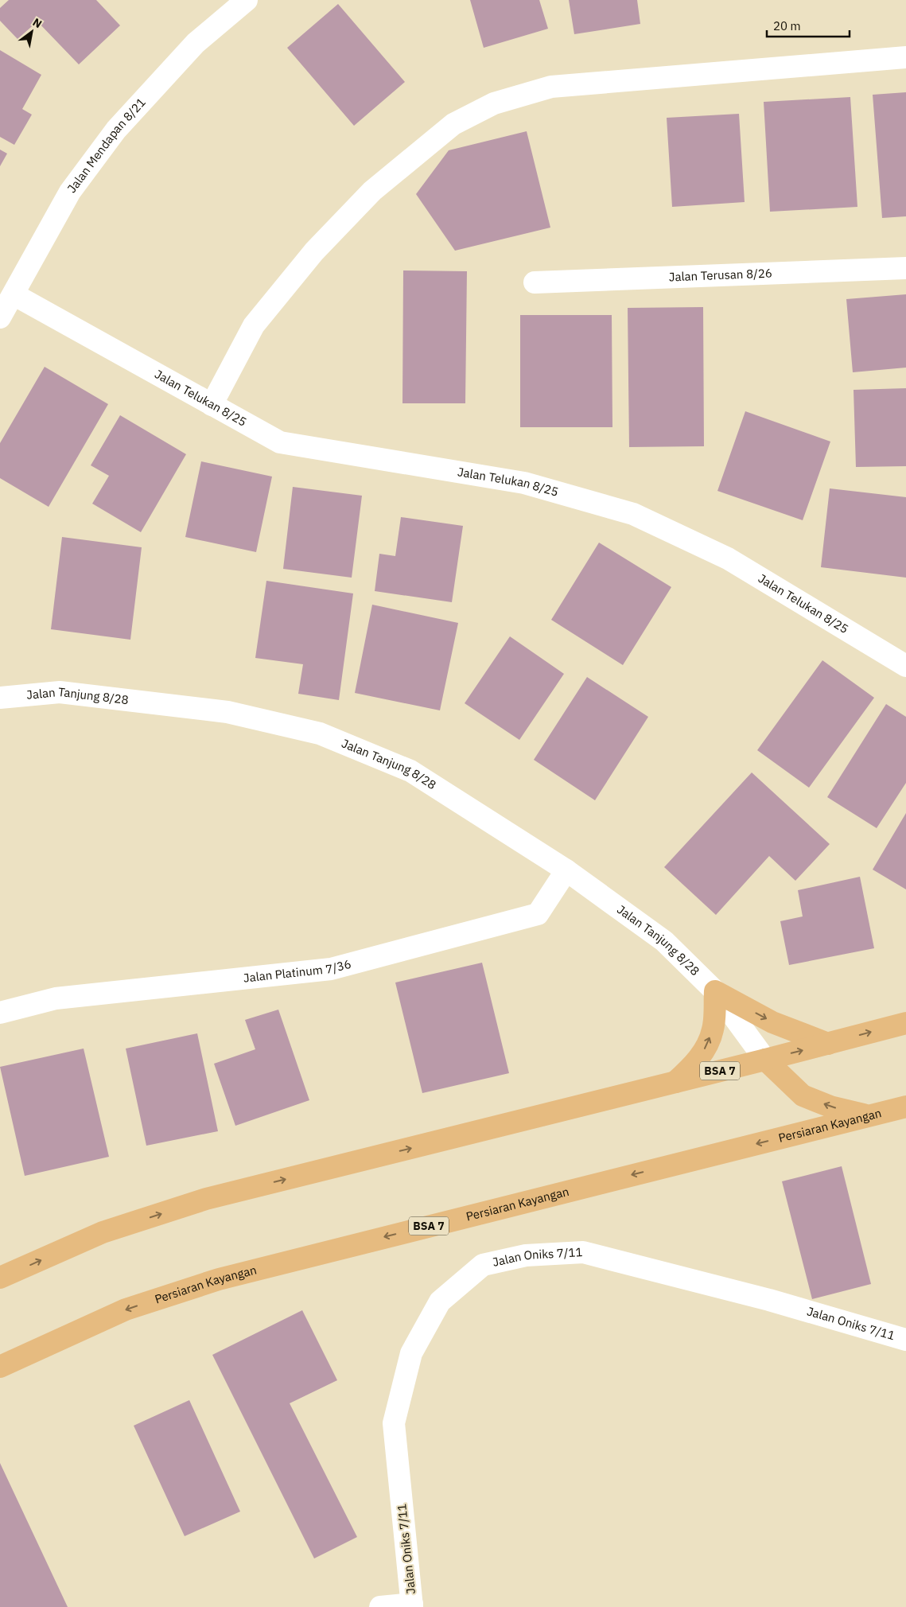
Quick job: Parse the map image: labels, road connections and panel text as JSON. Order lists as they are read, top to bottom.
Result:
{
  "streets": {
    "main road": ["BSA 7", "Persiaran Kayangan"],
    "street": [
      "Jalan Mendapan 8/21",
      "Jalan Terusan 8/26",
      "Jalan Telukan 8/25",
      "Jalan Tanjung 8/28",
      "Jalan Platinum 7/36",
      "Jalan Oniks 7/11"
    ]
  },
  "crossings": [
    ["Jalan Mendapan 8/21", "Jalan Telukan 8/25"],
    ["Jalan Tanjung 8/28", "Jalan Platinum 7/36"],
    ["Jalan Tanjung 8/28", "BSA 7"]
  ],
  "scale_bar": "20 m",
  "north": "top right"
}
